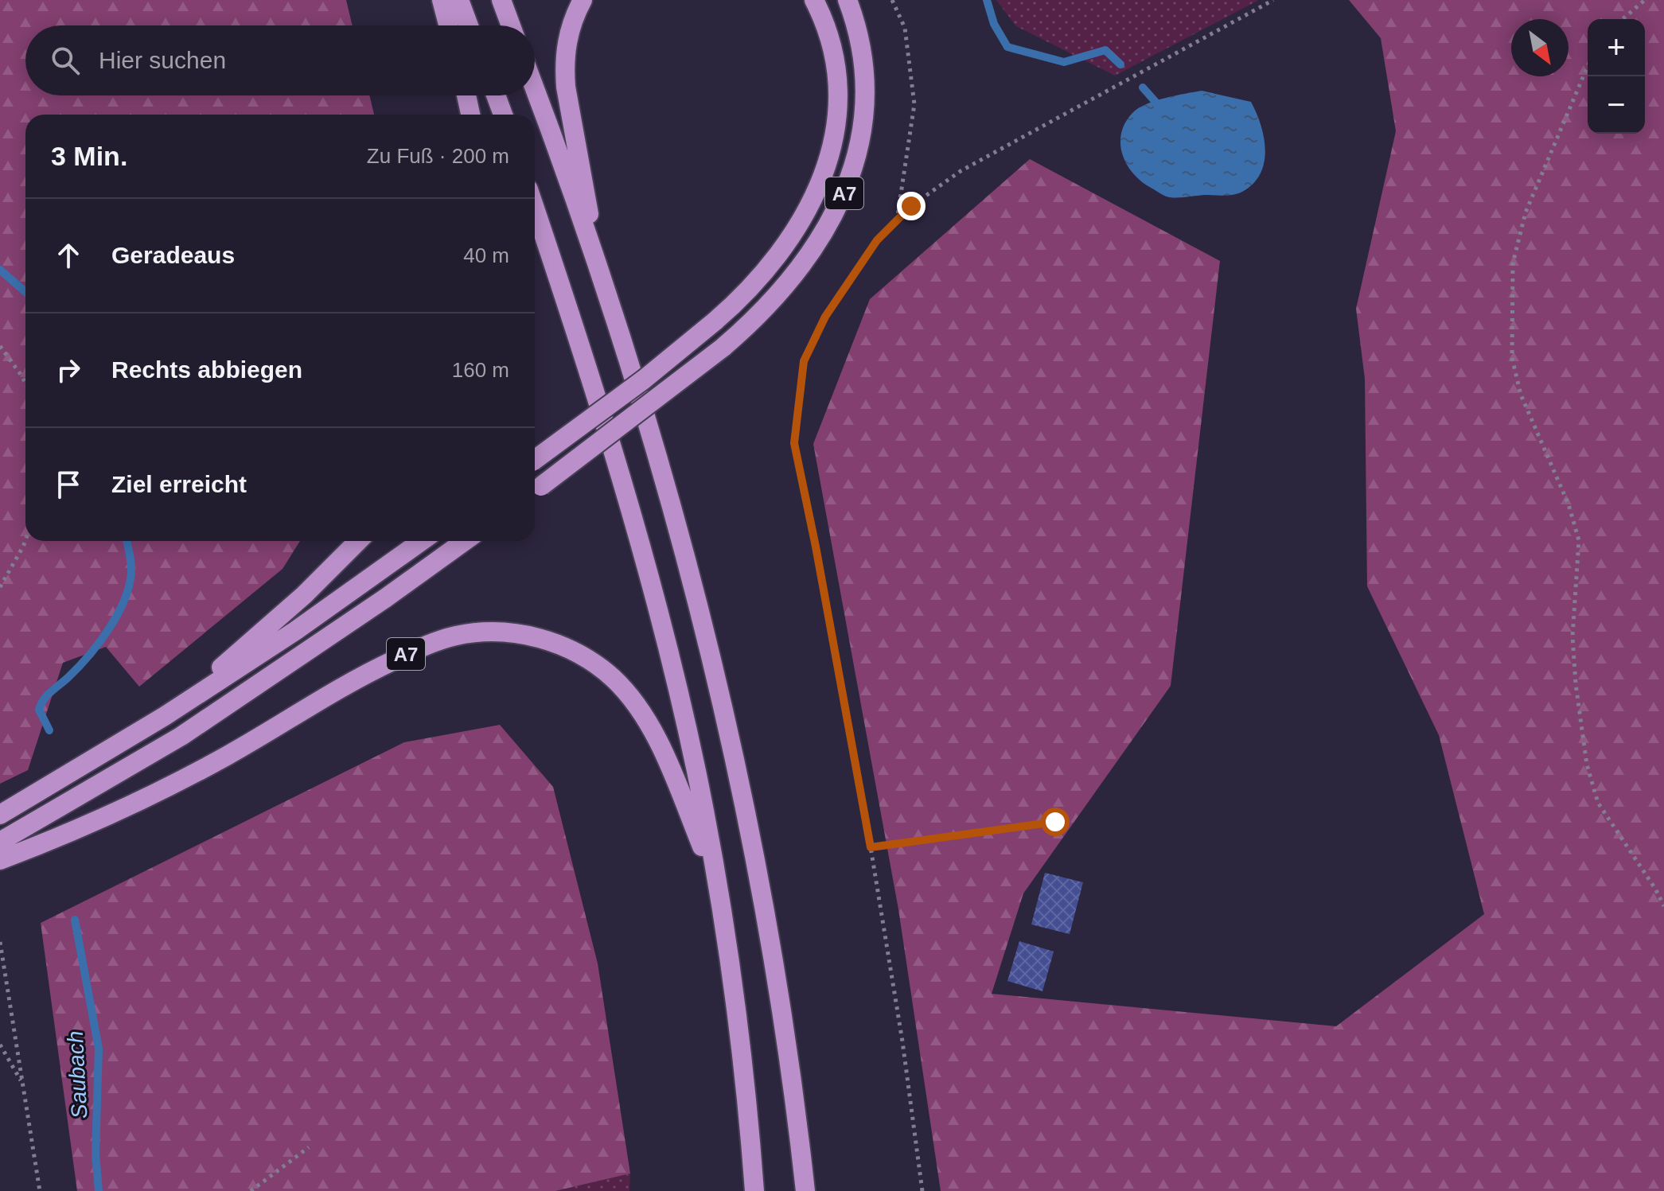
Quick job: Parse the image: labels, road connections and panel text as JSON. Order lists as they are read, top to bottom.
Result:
{
  "streets": {
    "highway": ["A7"]
  },
  "water": ["Saubach"],
  "north": "bottom right",
  "page": {
    "map_buttons": ["+", "−"],
    "search": "Hier suchen",
    "heading": ["3 Min.", "Zu Fuß · 200 m"],
    "list": [
      ["Geradeaus", "40 m"],
      ["Rechts abbiegen", "160 m"],
      "Ziel erreicht"
    ]
  }
}
